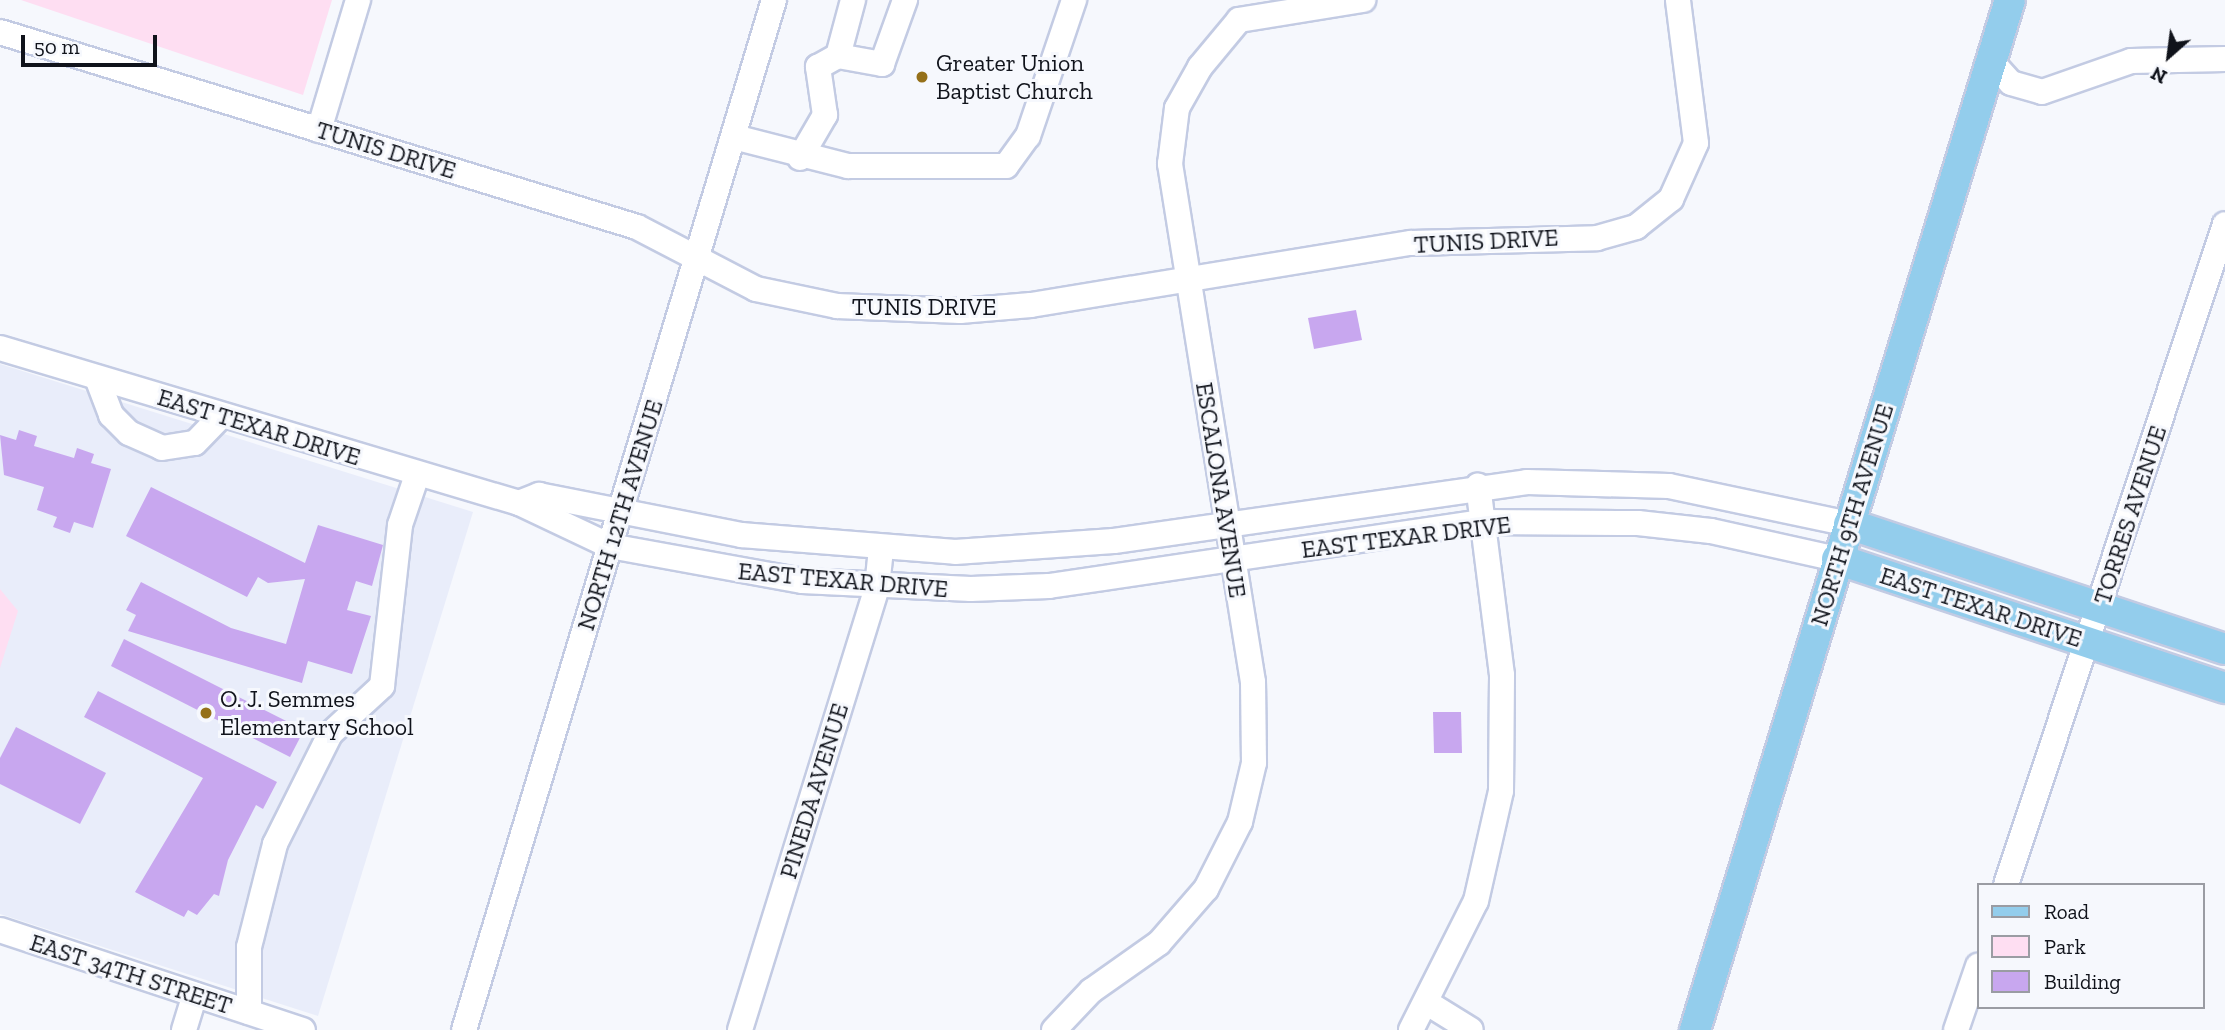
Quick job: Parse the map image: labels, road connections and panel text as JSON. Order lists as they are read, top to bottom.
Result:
{
  "streets": {
    "main road": ["EAST TEXAR DRIVE", "NORTH 9TH AVENUE"],
    "street": [
      "TUNIS DRIVE",
      "ESCALONA AVENUE",
      "NORTH 12TH AVENUE",
      "TORRES AVENUE",
      "PINEDA AVENUE",
      "EAST 34TH STREET"
    ]
  },
  "crossings": [
    ["TUNIS DRIVE", "ESCALONA AVENUE"],
    ["TUNIS DRIVE", "NORTH 12TH AVENUE"],
    ["EAST TEXAR DRIVE", "ESCALONA AVENUE"],
    ["EAST TEXAR DRIVE", "NORTH 12TH AVENUE"],
    ["EAST TEXAR DRIVE", "NORTH 9TH AVENUE"],
    ["EAST TEXAR DRIVE", "TORRES AVENUE"],
    ["EAST TEXAR DRIVE", "PINEDA AVENUE"]
  ],
  "places": ["Greater Union Baptist Church", "O. J. Semmes Elementary School"],
  "legend": ["Road", "Park", "Building"],
  "scale_bar": "50 m",
  "north": "bottom left"
}
